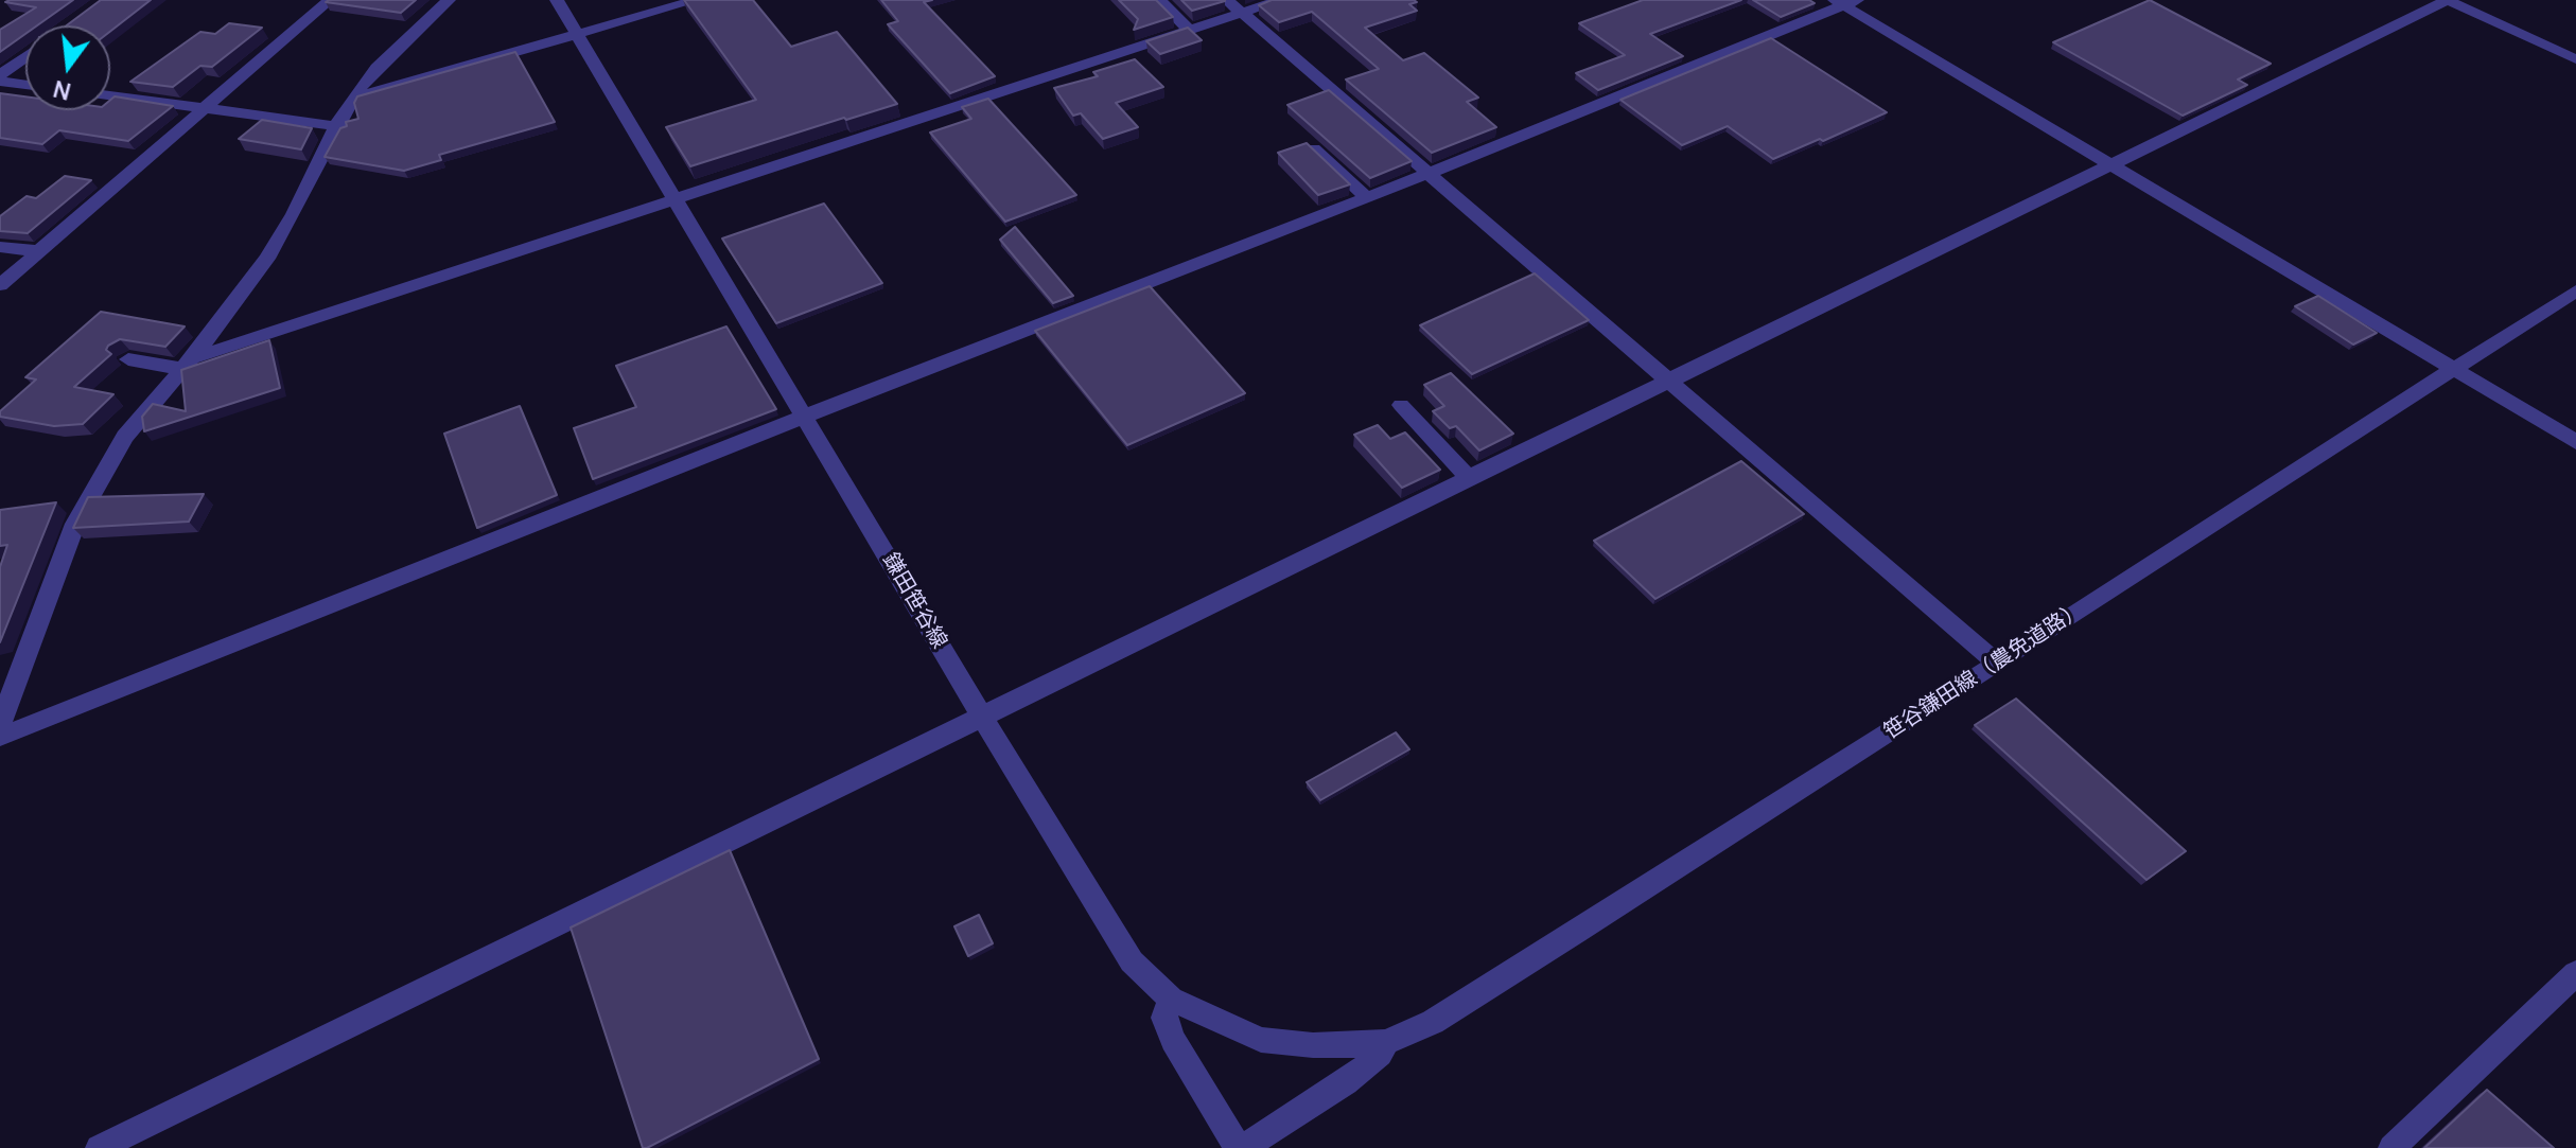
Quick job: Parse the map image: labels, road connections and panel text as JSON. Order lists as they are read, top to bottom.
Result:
{
  "streets": {
    "street": ["鎌田笹谷線", "笹谷鎌田線（農免道路）"]
  },
  "crossings": [
    ["鎌田笹谷線", "笹谷鎌田線（農免道路）"]
  ],
  "north": "bottom"
}
